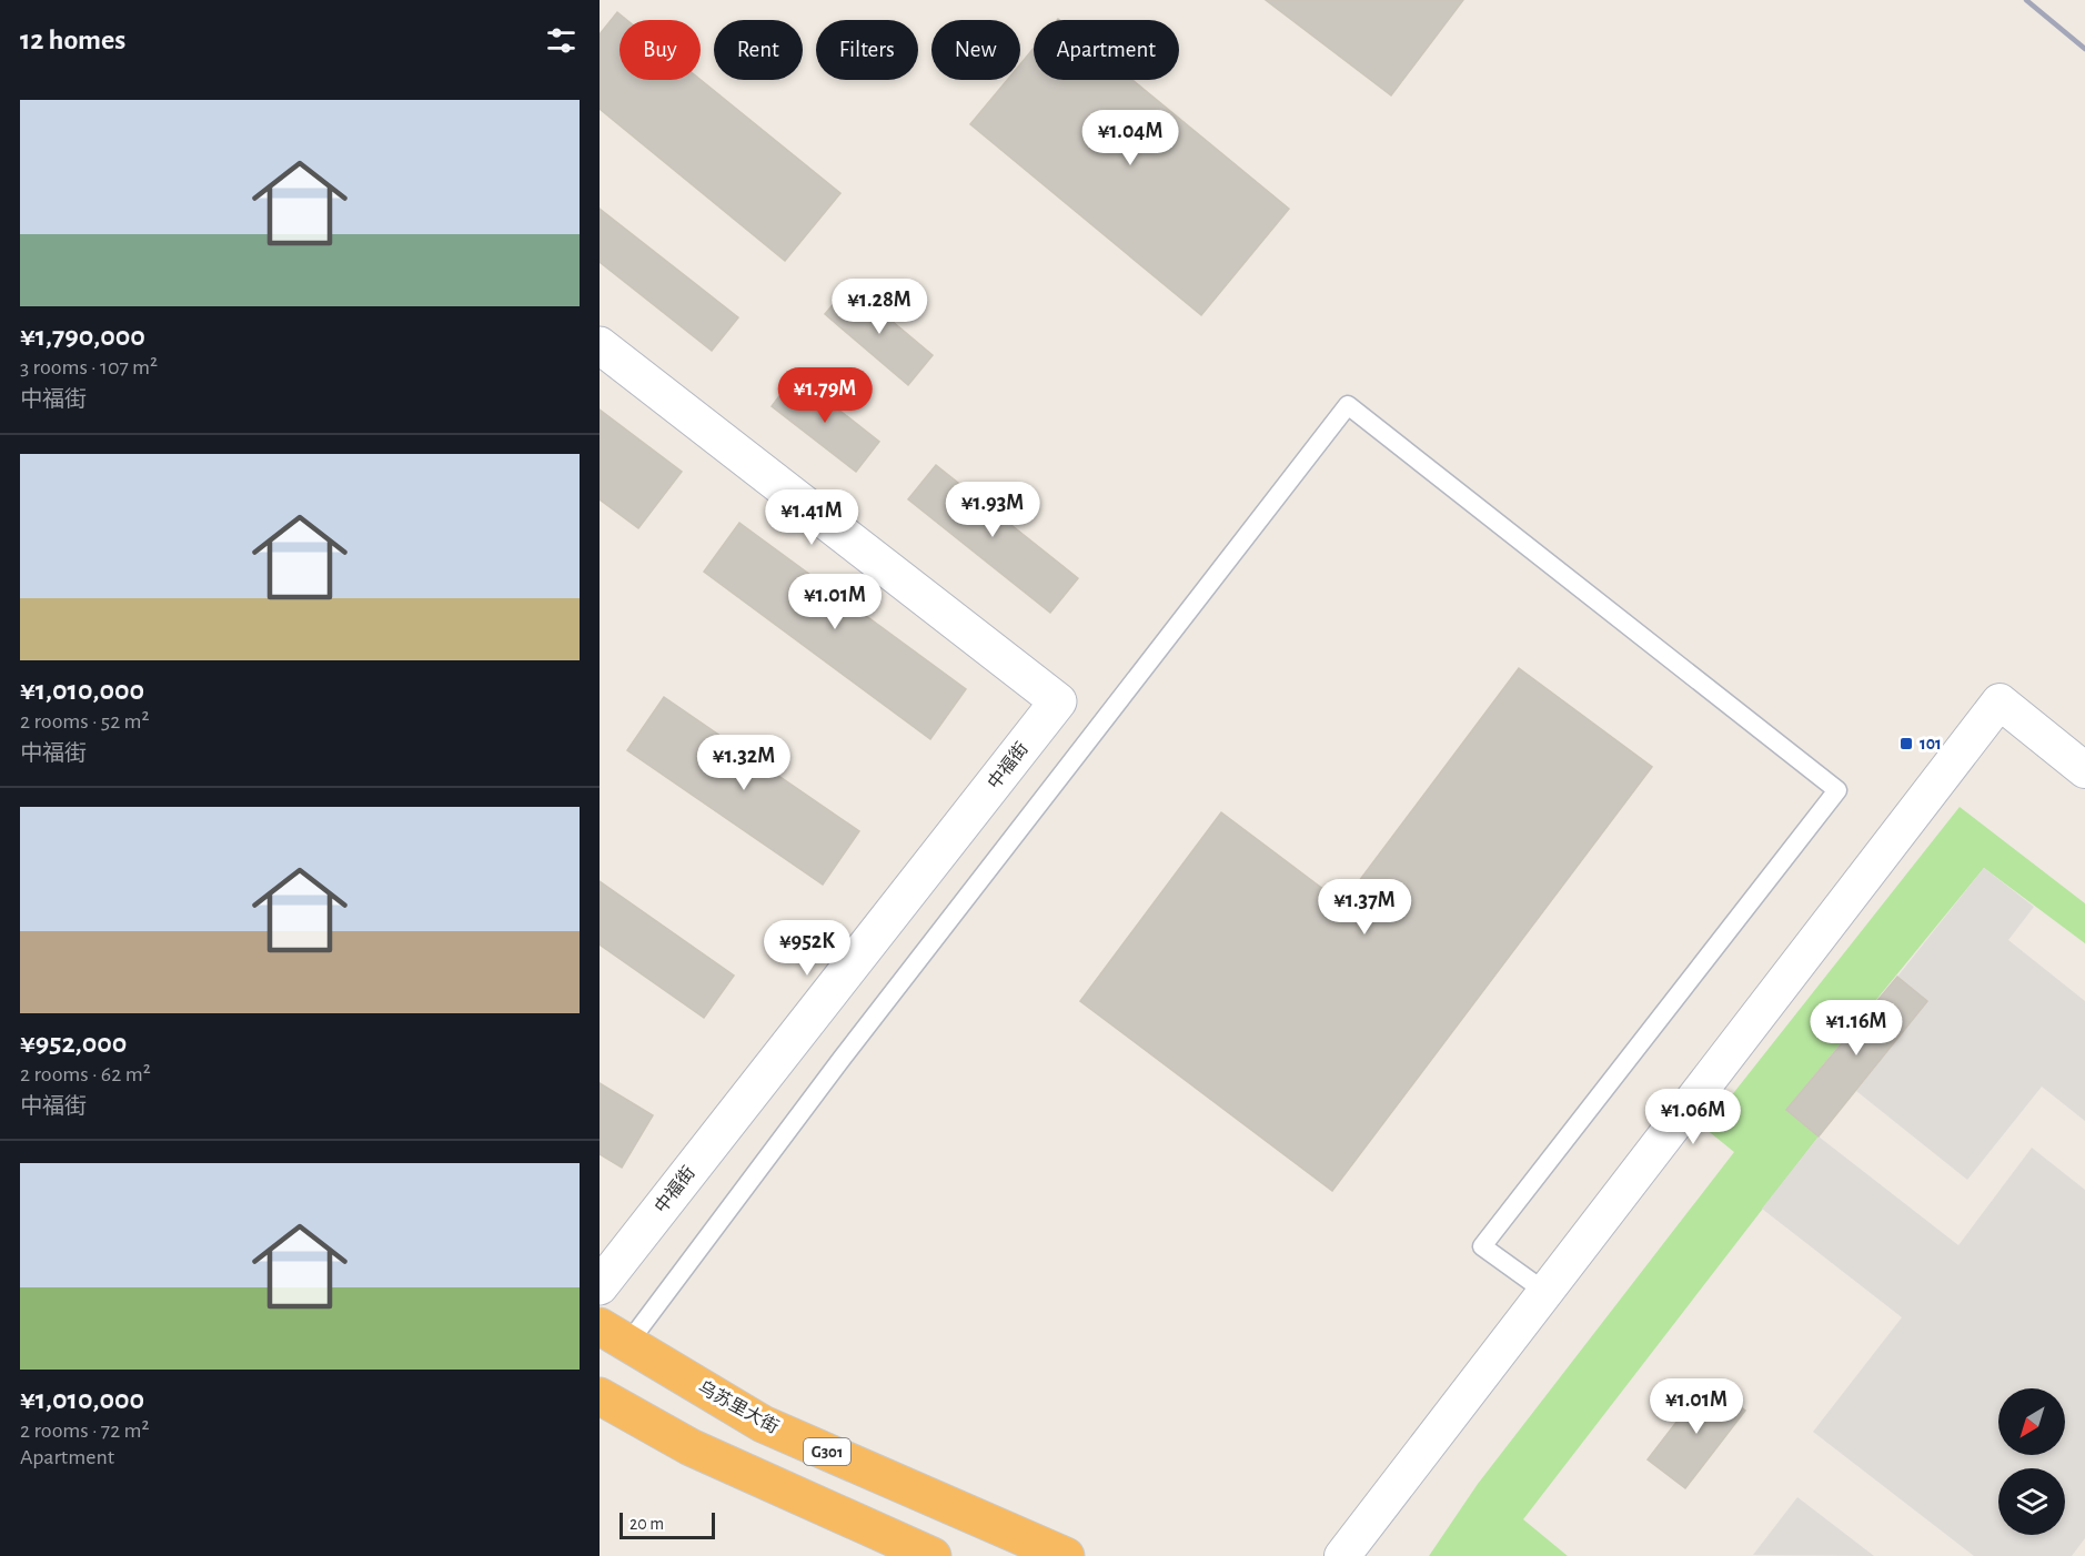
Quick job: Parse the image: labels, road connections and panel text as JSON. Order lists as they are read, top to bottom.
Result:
{
  "streets": {
    "highway": ["乌苏里大街", "G301"],
    "street": ["中福街"]
  },
  "places": {
    "transit": ["101"]
  },
  "scale_bar": "20 m",
  "north": "bottom left",
  "page": {
    "heading": "12 homes",
    "chip": [
      "Buy",
      "Rent",
      "Filters",
      "New",
      "Apartment"
    ],
    "list": [
      {
        "name": "¥1,790,000",
        "note": "3 rooms · 107 m² · 中福街"
      },
      {
        "name": "¥1,010,000",
        "note": "2 rooms · 52 m² · 中福街"
      },
      {
        "name": "¥952,000",
        "note": "2 rooms · 62 m² · 中福街"
      },
      {
        "name": "¥1,010,000",
        "note": "2 rooms · 72 m² · Apartment"
      }
    ],
    "price": [
      "¥1.04M",
      "¥1.28M",
      "¥1.79M",
      "¥1.93M",
      "¥1.41M",
      "¥1.01M",
      "¥1.32M",
      "¥1.37M",
      "¥952K",
      "¥1.16M",
      "¥1.06M",
      "¥1.01M"
    ],
    "scale": "20 m"
  }
}
